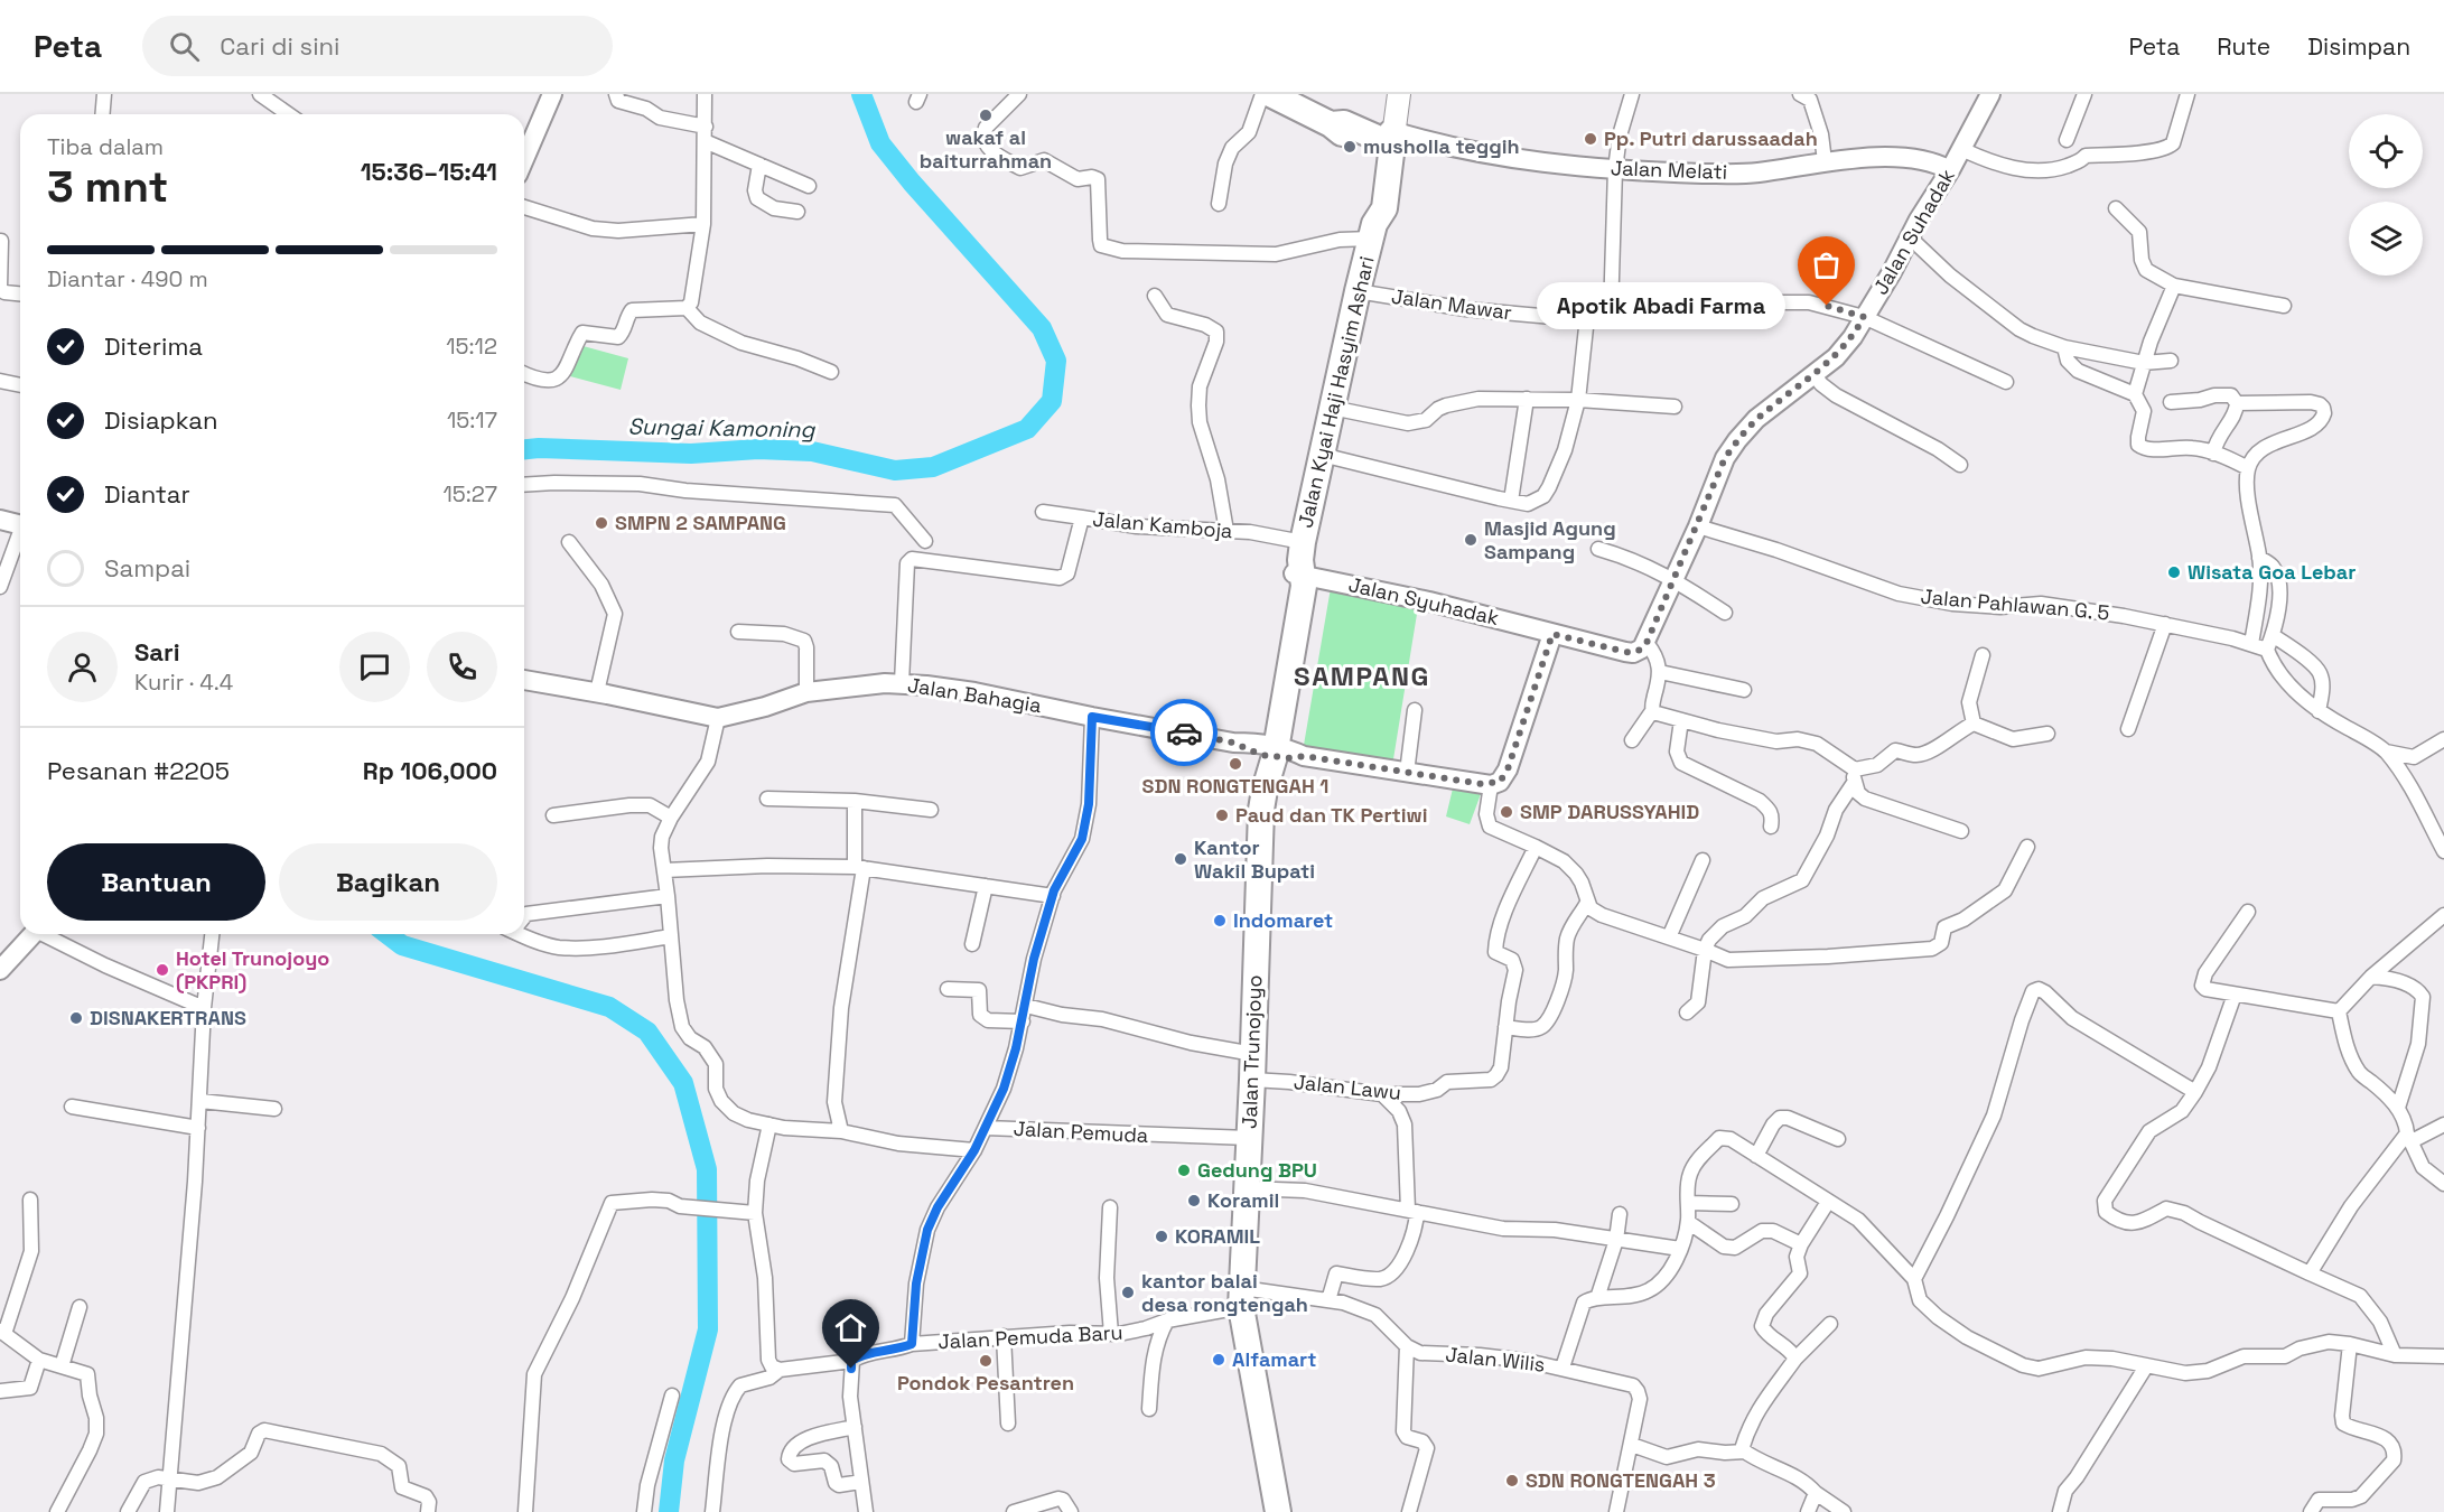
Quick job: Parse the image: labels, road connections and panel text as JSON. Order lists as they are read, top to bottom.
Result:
{
  "streets": {
    "highway": ["Jalan Kyai Haji Hasyim Ashari", "Jalan Trunojoyo"],
    "street": [
      "Jalan Melati",
      "Jalan Suhadak",
      "Jalan Mawar",
      "Jalan Kamboja",
      "Jalan Syuhadak",
      "Jalan Pahlawan G. 5",
      "Jalan Bahagia",
      "Jalan Lawu",
      "Jalan Pemuda",
      "Jalan Pemuda Baru",
      "Jalan Wilis"
    ]
  },
  "crossings": [
    ["Jalan Melati", "Jalan Suhadak"],
    ["Jalan Melati", "Jalan Kyai Haji Hasyim Ashari"],
    ["Jalan Suhadak", "Jalan Mawar"],
    ["Jalan Suhadak", "Jalan Pahlawan G. 5"],
    ["Jalan Mawar", "Jalan Kyai Haji Hasyim Ashari"],
    ["Jalan Kyai Haji Hasyim Ashari", "Jalan Kamboja"],
    ["Jalan Kyai Haji Hasyim Ashari", "Jalan Syuhadak"],
    ["Jalan Kyai Haji Hasyim Ashari", "Jalan Bahagia"],
    ["Jalan Kyai Haji Hasyim Ashari", "Jalan Trunojoyo"],
    ["Jalan Kamboja", "Jalan Syuhadak"],
    ["Jalan Kamboja", "Jalan Bahagia"],
    ["Jalan Bahagia", "Jalan Trunojoyo"],
    ["Jalan Trunojoyo", "Jalan Lawu"],
    ["Jalan Trunojoyo", "Jalan Pemuda"],
    ["Jalan Trunojoyo", "Jalan Pemuda Baru"],
    ["Jalan Pemuda", "Jalan Pemuda Baru"]
  ],
  "districts": ["SAMPANG"],
  "water": ["Sungai Kamoning"],
  "places": [
    "wakaf al baiturrahman",
    "Pp. Putri darussaadah",
    "musholla teggih",
    "Apotik Abadi Farma",
    "SMPN 2 SAMPANG",
    "Masjid Agung Sampang",
    "Wisata Goa Lebar",
    "SDN RONGTENGAH 1",
    "SMP DARUSSYAHID",
    "Paud dan TK Pertiwi",
    "Kantor Wakil Bupati",
    "Indomaret",
    "Hotel Trunojoyo (PKPRI)",
    "DISNAKERTRANS",
    "Gedung BPU",
    "Koramil",
    "KORAMIL",
    "kantor balai desa rongtengah",
    "Alfamart",
    "Pondok Pesantren",
    "SDN RONGTENGAH 3"
  ],
  "page": {
    "header": "Peta",
    "search": "Cari di sini",
    "nav": ["Peta", "Rute", "Disimpan"],
    "heading": ["3 mnt", "Tiba dalam", "15:36–15:41"],
    "panel": [
      "Sari",
      "Kurir · 4.4",
      "Pesanan #2205",
      "Rp 106,000"
    ],
    "bar": "Diantar · 490 m",
    "bubble": "Apotik Abadi Farma",
    "list": [
      ["Diterima", "15:12"],
      ["Disiapkan", "15:17"],
      ["Diantar", "15:27"],
      "Sampai"
    ],
    "buttons": ["Bantuan", "Bagikan"]
  }
}
